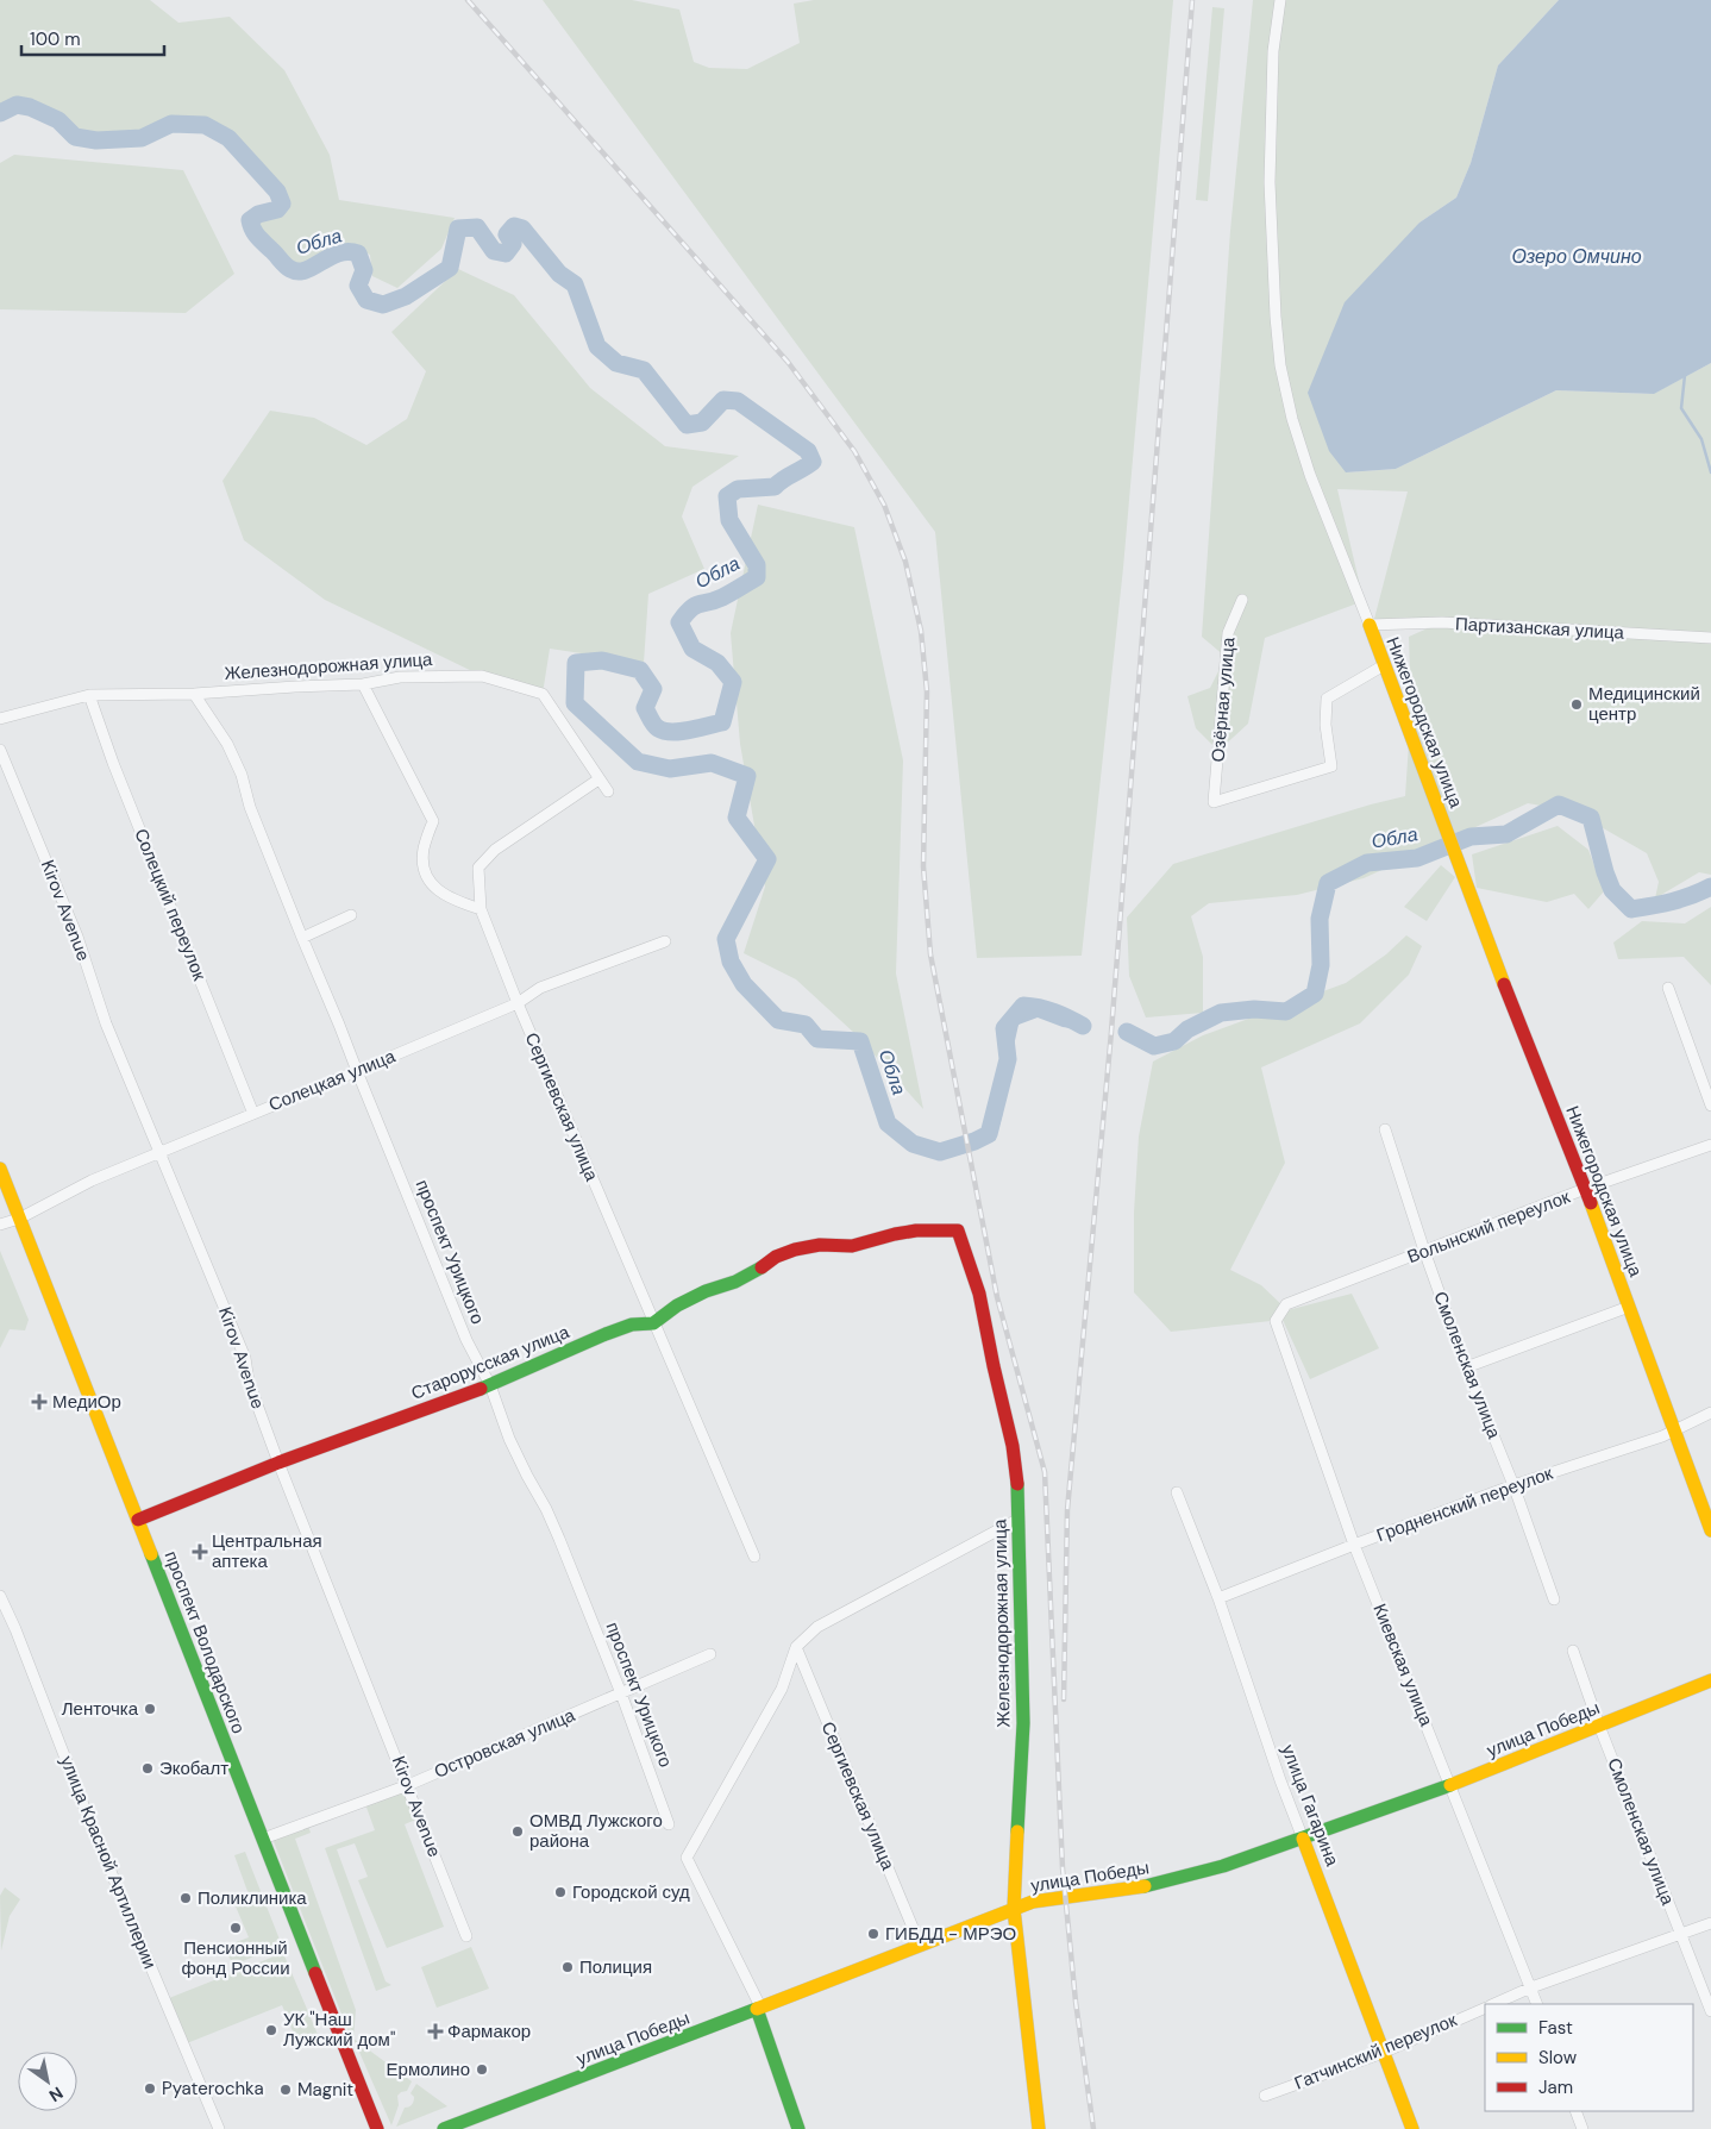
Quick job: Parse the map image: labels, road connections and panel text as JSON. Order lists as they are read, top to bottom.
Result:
{
  "streets": {
    "street": [
      "Партизанская улица",
      "Железнодорожная улица",
      "Озёрная улица",
      "Нижегородская улица",
      "Солецкий переулок",
      "Kirov Avenue",
      "Солецкая улица",
      "Сергиевская улица",
      "Волынский переулок",
      "проспект Урицкого",
      "Старорусская улица",
      "Смоленская улица",
      "Гродненский переулок",
      "проспект Володарского",
      "Киевская улица",
      "улица Победы",
      "Островская улица",
      "улица Гагарина",
      "улица Красной Артиллерии",
      "Гатчинский переулок"
    ]
  },
  "crossings": [
    ["Партизанская улица", "Нижегородская улица"],
    ["Железнодорожная улица", "Солецкий переулок"],
    ["Железнодорожная улица", "Сергиевская улица"],
    ["Железнодорожная улица", "проспект Урицкого"],
    ["Железнодорожная улица", "Старорусская улица"],
    ["Железнодорожная улица", "улица Победы"],
    ["Озёрная улица", "Нижегородская улица"],
    ["Нижегородская улица", "Волынский переулок"],
    ["Нижегородская улица", "Гродненский переулок"],
    ["Солецкий переулок", "Солецкая улица"],
    ["Kirov Avenue", "Солецкая улица"],
    ["Kirov Avenue", "Старорусская улица"],
    ["Kirov Avenue", "Островская улица"],
    ["Солецкая улица", "Сергиевская улица"],
    ["Солецкая улица", "проспект Урицкого"],
    ["Солецкая улица", "проспект Володарского"],
    ["Сергиевская улица", "Старорусская улица"],
    ["Сергиевская улица", "улица Победы"],
    ["Волынский переулок", "Смоленская улица"],
    ["Волынский переулок", "Киевская улица"],
    ["проспект Урицкого", "Старорусская улица"],
    ["проспект Урицкого", "Островская улица"],
    ["Старорусская улица", "проспект Володарского"],
    ["Смоленская улица", "Гродненский переулок"],
    ["Смоленская улица", "улица Победы"],
    ["Смоленская улица", "Гатчинский переулок"],
    ["Гродненский переулок", "Киевская улица"],
    ["Гродненский переулок", "улица Гагарина"],
    ["проспект Володарского", "Островская улица"],
    ["Киевская улица", "улица Победы"],
    ["Киевская улица", "Гатчинский переулок"],
    ["улица Победы", "улица Гагарина"],
    ["улица Гагарина", "Гатчинский переулок"]
  ],
  "water": ["Обла", "Озеро Омчино"],
  "places": {
    "other": [
      "Медицинский центр",
      "Ленточка",
      "Экобалт",
      "ОМВД Лужского района",
      "Городской суд",
      "Поликлиника",
      "Пенсионный фонд России",
      "ГИБДД - МРЭО",
      "Полиция",
      "УК \"Наш Лужский дом\"",
      "Ермолино",
      "Pyaterochka",
      "Magnit"
    ],
    "health": ["МедиОр", "Центральная аптека", "Фармакор"]
  },
  "legend": ["Fast", "Slow", "Jam"],
  "scale_bar": "100 m",
  "north": "bottom right"
}
